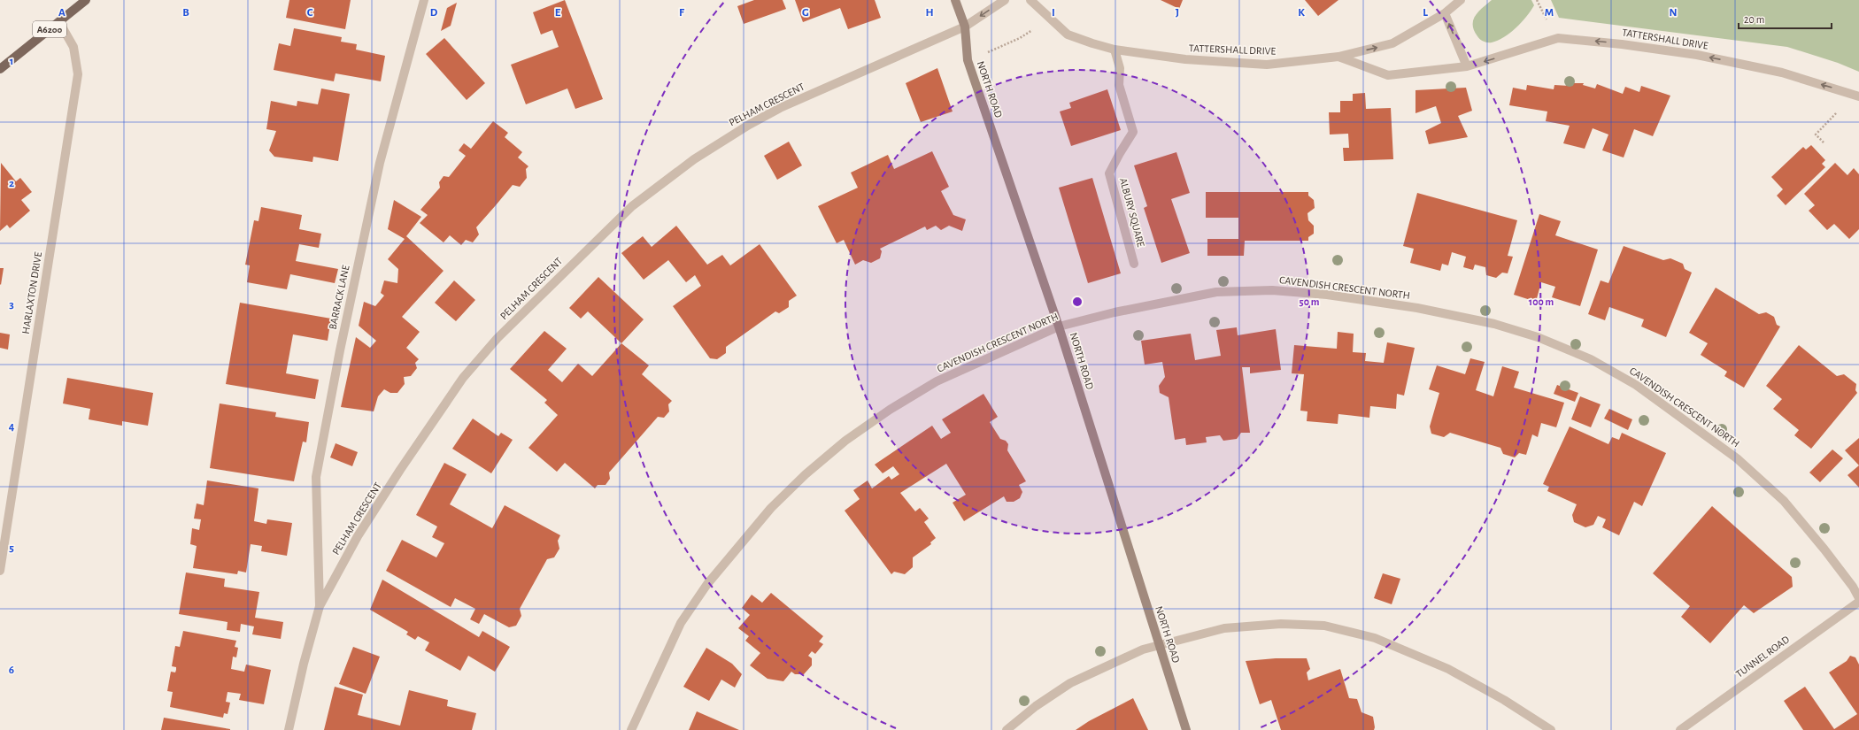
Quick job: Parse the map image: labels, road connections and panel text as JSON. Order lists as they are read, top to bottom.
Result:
{
  "streets": {
    "main road": ["A6200"],
    "street": [
      "TATTERSHALL DRIVE",
      "NORTH ROAD",
      "PELHAM CRESCENT",
      "ALBURY SQUARE",
      "CAVENDISH CRESCENT NORTH",
      "HARLAXTON DRIVE",
      "BARRACK LANE",
      "TUNNEL ROAD"
    ]
  },
  "crossings": [
    ["A6200", "HARLAXTON DRIVE"],
    ["TATTERSHALL DRIVE", "ALBURY SQUARE"],
    ["NORTH ROAD", "PELHAM CRESCENT"],
    ["NORTH ROAD", "CAVENDISH CRESCENT NORTH"],
    ["PELHAM CRESCENT", "BARRACK LANE"]
  ],
  "one_way": ["TATTERSHALL DRIVE"],
  "scale_bar": "20 m",
  "grid": {
    "columns": [
      "A",
      "B",
      "C",
      "D",
      "E",
      "F",
      "G",
      "H",
      "I",
      "J",
      "K",
      "L",
      "M",
      "N"
    ],
    "rows": [
      "1",
      "2",
      "3",
      "4",
      "5",
      "6"
    ]
  },
  "rings": ["50 m", "100 m"]
}
